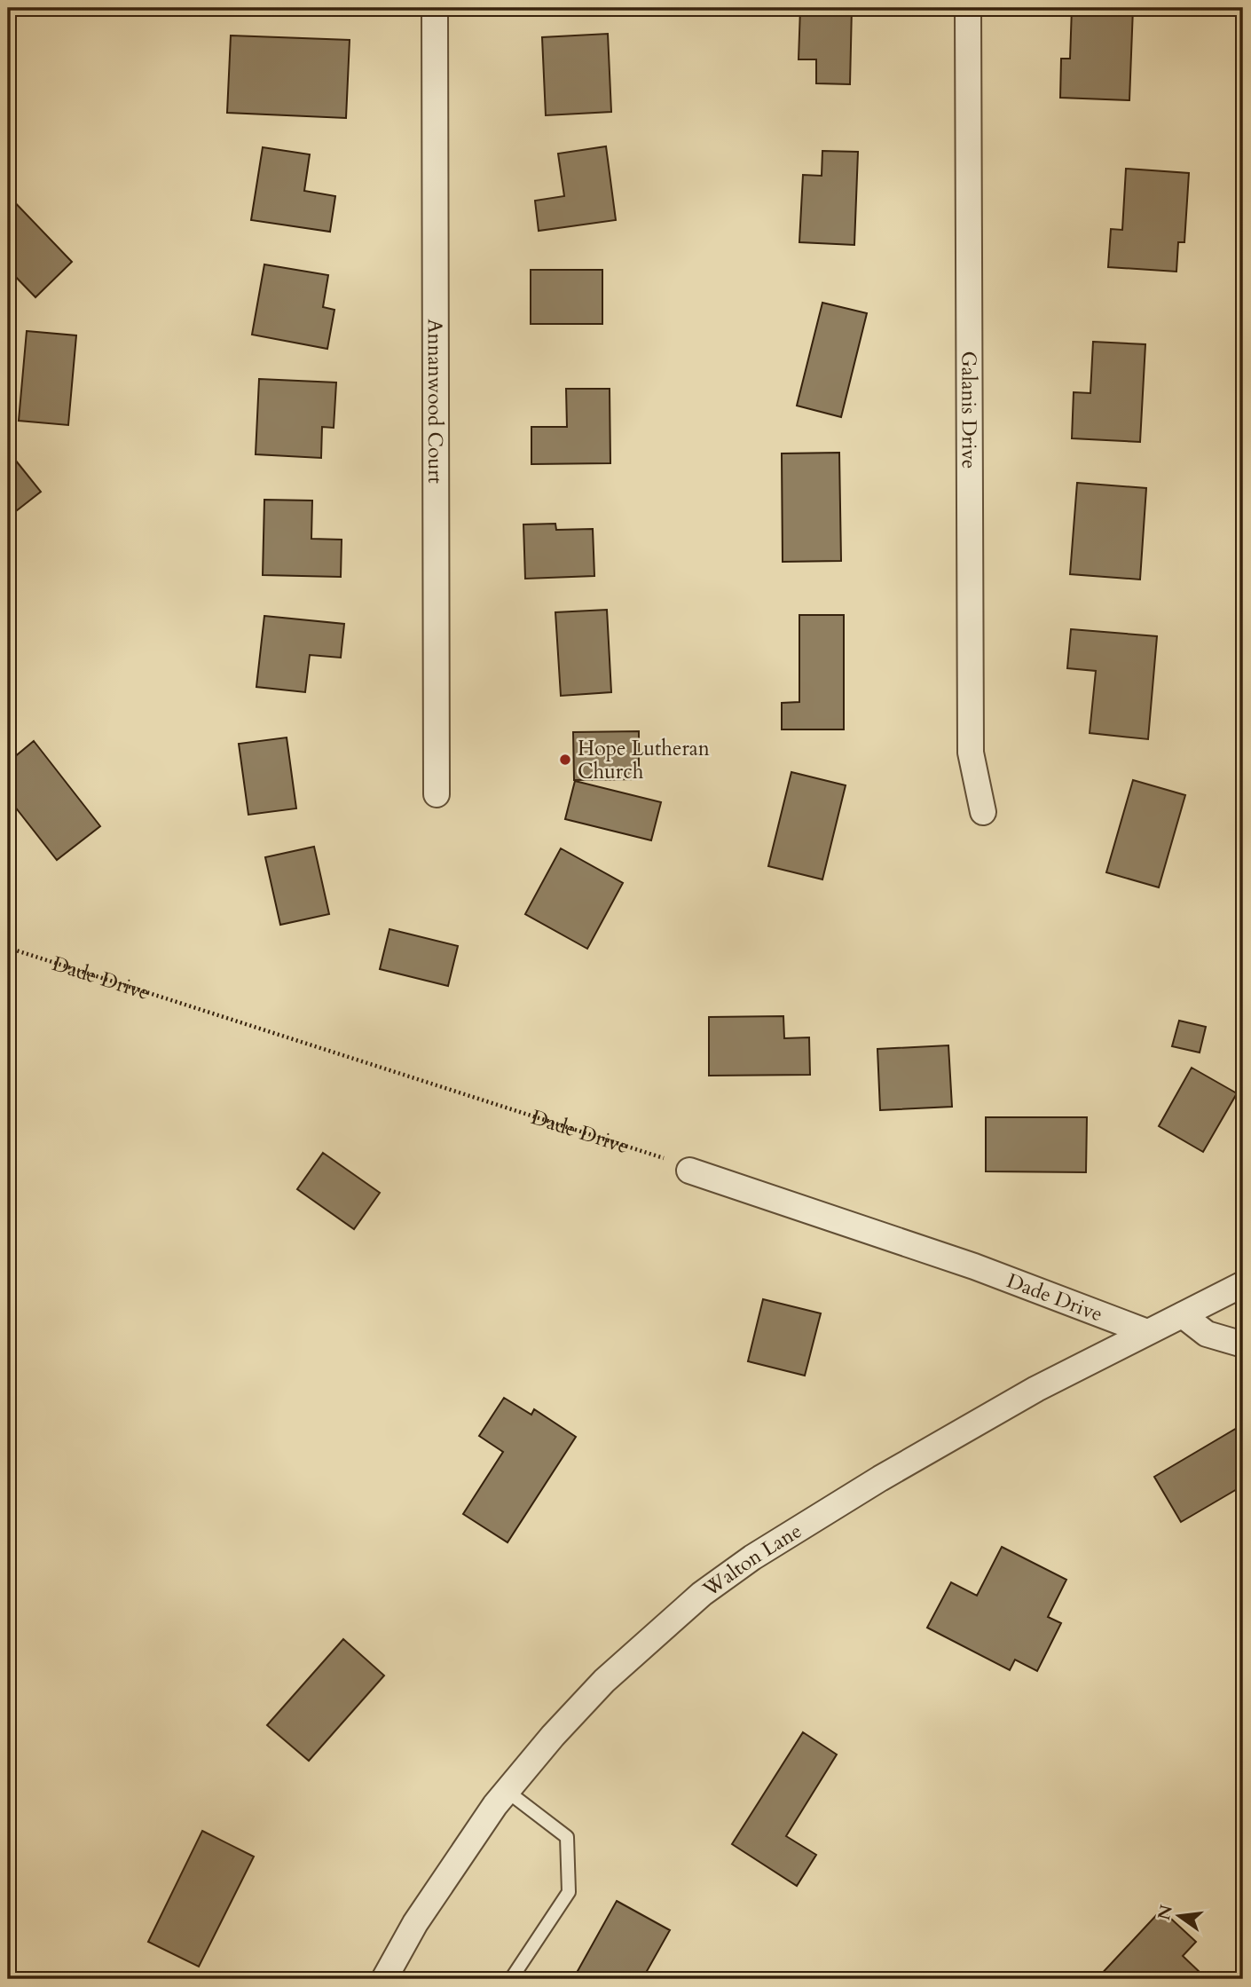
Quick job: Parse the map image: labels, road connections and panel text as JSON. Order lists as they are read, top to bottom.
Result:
{
  "streets": {
    "street": [
      "Annanwood Court",
      "Galanis Drive",
      "Dade Drive",
      "Walton Lane"
    ]
  },
  "crossings": [
    ["Dade Drive", "Walton Lane"]
  ],
  "places": ["Hope Lutheran Church"],
  "north": "left"
}
